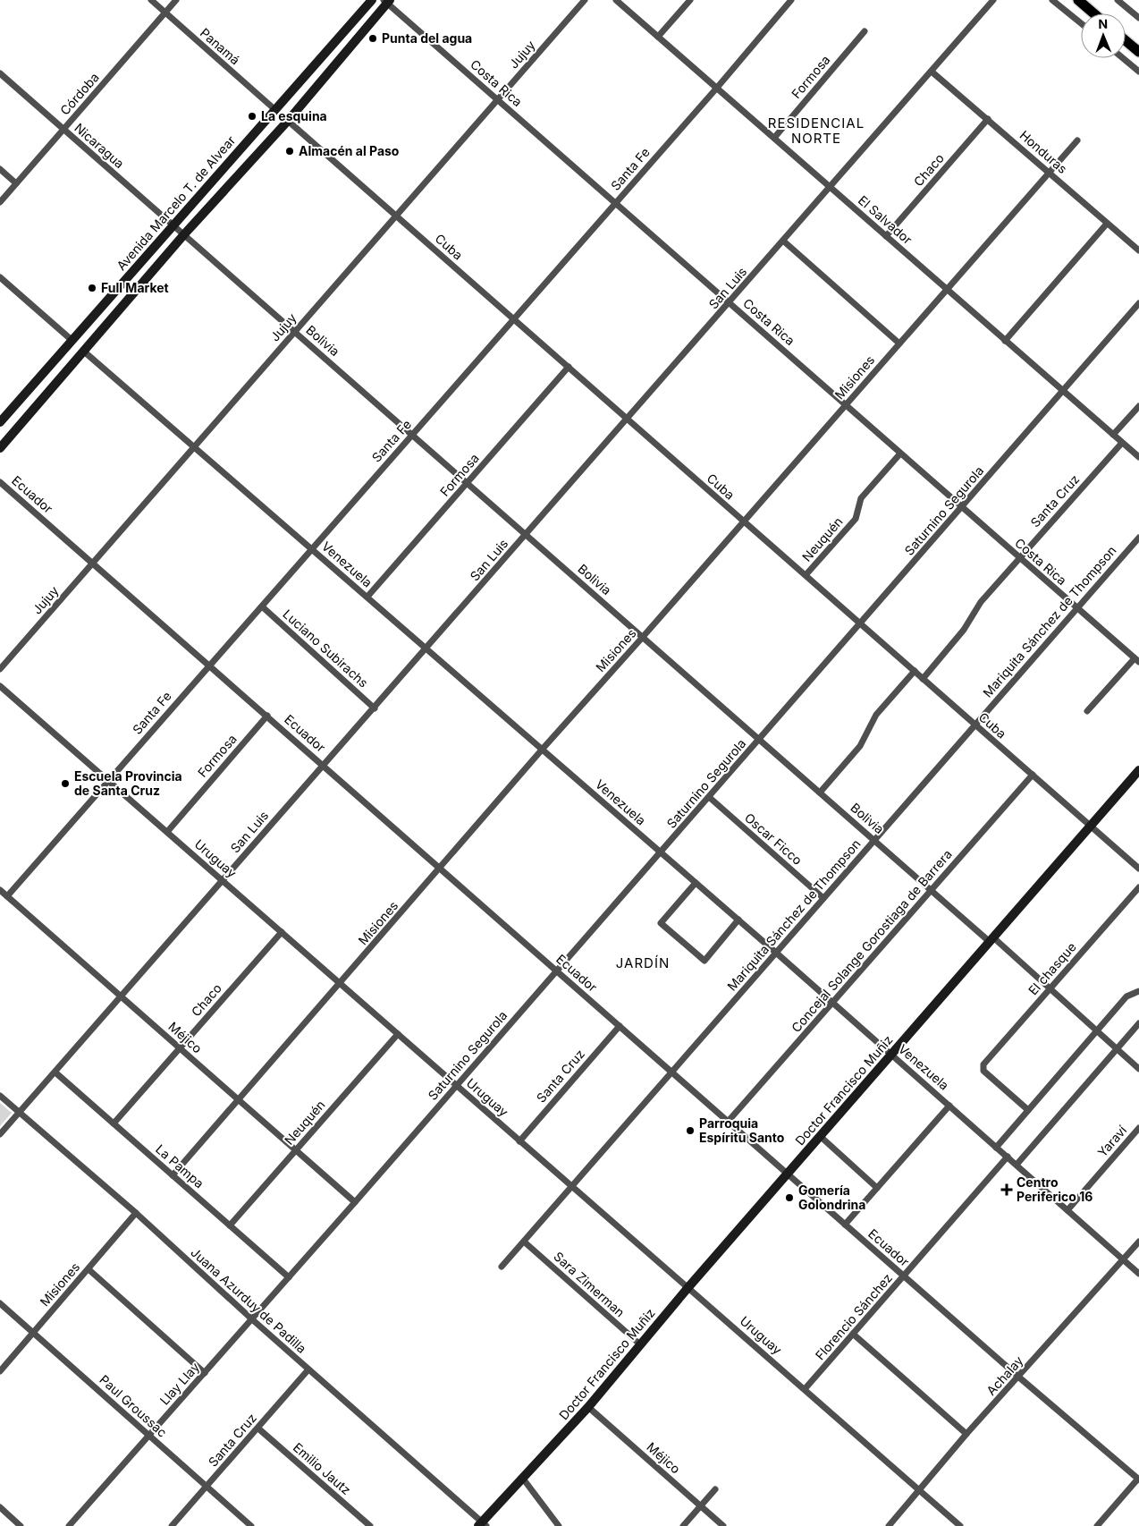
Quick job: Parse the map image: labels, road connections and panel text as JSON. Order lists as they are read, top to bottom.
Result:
{
  "streets": {
    "main road": ["Avenida Marcelo T. de Alvear", "Doctor Francisco Muñiz"],
    "street": [
      "Panamá",
      "Jujuy",
      "Formosa",
      "Costa Rica",
      "Córdoba",
      "Nicaragua",
      "Honduras",
      "Santa Fe",
      "Chaco",
      "El Salvador",
      "Cuba",
      "San Luis",
      "Bolivia",
      "Misiones",
      "Ecuador",
      "Santa Cruz",
      "Saturnino Segurola",
      "Neuquén",
      "Venezuela",
      "Mariquita Sánchez de Thompson",
      "Luciano Subirachs",
      "Oscar Ficco",
      "Uruguay",
      "Concejal Solange Gorostiaga de Barrera",
      "El chasque",
      "Méjico",
      "Yaraví",
      "La Pampa",
      "Sara Zimerman",
      "Juana Azurduy de Padilla",
      "Florencio Sánchez",
      "Achalay",
      "Llay Llay",
      "Paul Groussac",
      "Emilio Jautz"
    ]
  },
  "crossings": [
    ["Panamá", "Córdoba"],
    ["Panamá", "Avenida Marcelo T. de Alvear"],
    ["Jujuy", "Costa Rica"],
    ["Jujuy", "Cuba"],
    ["Jujuy", "Bolivia"],
    ["Jujuy", "Ecuador"],
    ["Jujuy", "Venezuela"],
    ["Formosa", "El Salvador"],
    ["Formosa", "Cuba"],
    ["Formosa", "Bolivia"],
    ["Formosa", "Ecuador"],
    ["Formosa", "Venezuela"],
    ["Formosa", "Uruguay"],
    ["Costa Rica", "Santa Fe"],
    ["Costa Rica", "San Luis"],
    ["Costa Rica", "Misiones"],
    ["Costa Rica", "Santa Cruz"],
    ["Costa Rica", "Saturnino Segurola"],
    ["Costa Rica", "Neuquén"],
    ["Costa Rica", "Mariquita Sánchez de Thompson"],
    ["Córdoba", "Nicaragua"],
    ["Nicaragua", "Avenida Marcelo T. de Alvear"],
    ["Nicaragua", "Bolivia"],
    ["Honduras", "Chaco"],
    ["Honduras", "San Luis"],
    ["Honduras", "Misiones"],
    ["Santa Fe", "El Salvador"],
    ["Santa Fe", "Cuba"],
    ["Santa Fe", "Bolivia"],
    ["Santa Fe", "Ecuador"],
    ["Santa Fe", "Venezuela"],
    ["Santa Fe", "Luciano Subirachs"],
    ["Santa Fe", "Uruguay"],
    ["Santa Fe", "Méjico"],
    ["Chaco", "El Salvador"],
    ["Chaco", "Uruguay"],
    ["Chaco", "Méjico"],
    ["Chaco", "La Pampa"],
    ["El Salvador", "San Luis"],
    ["El Salvador", "Misiones"],
    ["El Salvador", "Santa Cruz"],
    ["El Salvador", "Saturnino Segurola"],
    ["Cuba", "San Luis"],
    ["Cuba", "Misiones"],
    ["Cuba", "Santa Cruz"],
    ["Cuba", "Saturnino Segurola"],
    ["Cuba", "Neuquén"],
    ["Cuba", "Mariquita Sánchez de Thompson"],
    ["Cuba", "Concejal Solange Gorostiaga de Barrera"],
    ["Cuba", "Doctor Francisco Muñiz"],
    ["San Luis", "Bolivia"],
    ["San Luis", "Ecuador"],
    ["San Luis", "Venezuela"],
    ["San Luis", "Luciano Subirachs"],
    ["San Luis", "Uruguay"],
    ["San Luis", "Méjico"],
    ["San Luis", "La Pampa"],
    ["San Luis", "Juana Azurduy de Padilla"],
    ["Bolivia", "Misiones"],
    ["Bolivia", "Saturnino Segurola"],
    ["Bolivia", "Mariquita Sánchez de Thompson"],
    ["Bolivia", "Concejal Solange Gorostiaga de Barrera"],
    ["Bolivia", "El chasque"],
    ["Bolivia", "Doctor Francisco Muñiz"],
    ["Misiones", "Ecuador"],
    ["Misiones", "Venezuela"],
    ["Misiones", "Uruguay"],
    ["Misiones", "Méjico"],
    ["Misiones", "La Pampa"],
    ["Misiones", "Juana Azurduy de Padilla"],
    ["Misiones", "Paul Groussac"],
    ["Ecuador", "Santa Cruz"],
    ["Ecuador", "Saturnino Segurola"],
    ["Ecuador", "Mariquita Sánchez de Thompson"],
    ["Ecuador", "Concejal Solange Gorostiaga de Barrera"],
    ["Ecuador", "Doctor Francisco Muñiz"],
    ["Ecuador", "Florencio Sánchez"],
    ["Ecuador", "Achalay"],
    ["Santa Cruz", "Uruguay"],
    ["Santa Cruz", "Juana Azurduy de Padilla"],
    ["Santa Cruz", "Paul Groussac"],
    ["Santa Cruz", "Emilio Jautz"],
    ["Saturnino Segurola", "Venezuela"],
    ["Saturnino Segurola", "Oscar Ficco"],
    ["Saturnino Segurola", "Uruguay"],
    ["Saturnino Segurola", "Méjico"],
    ["Saturnino Segurola", "La Pampa"],
    ["Saturnino Segurola", "Llay Llay"],
    ["Neuquén", "Uruguay"],
    ["Neuquén", "Méjico"],
    ["Neuquén", "La Pampa"],
    ["Venezuela", "Mariquita Sánchez de Thompson"],
    ["Venezuela", "Concejal Solange Gorostiaga de Barrera"],
    ["Venezuela", "Doctor Francisco Muñiz"],
    ["Venezuela", "Yaraví"],
    ["Venezuela", "Florencio Sánchez"],
    ["Venezuela", "Achalay"],
    ["Mariquita Sánchez de Thompson", "Oscar Ficco"],
    ["Mariquita Sánchez de Thompson", "Uruguay"],
    ["Mariquita Sánchez de Thompson", "Sara Zimerman"],
    ["Uruguay", "Doctor Francisco Muñiz"],
    ["Uruguay", "Florencio Sánchez"],
    ["Uruguay", "Achalay"],
    ["Méjico", "Doctor Francisco Muñiz"],
    ["Doctor Francisco Muñiz", "Sara Zimerman"],
    ["Doctor Francisco Muñiz", "Juana Azurduy de Padilla"],
    ["La Pampa", "Llay Llay"],
    ["Juana Azurduy de Padilla", "Llay Llay"],
    ["Llay Llay", "Paul Groussac"]
  ],
  "districts": ["RESIDENCIAL NORTE", "JARDÍN"],
  "places": {
    "other": [
      "Punta del agua",
      "La esquina",
      "Almacén al Paso",
      "Full Market",
      "Escuela Provincia de Santa Cruz",
      "Parroquia Espíritu Santo",
      "Gomería Golondrina"
    ],
    "health": ["Centro Periferico 16"]
  },
  "north": "top"
}
